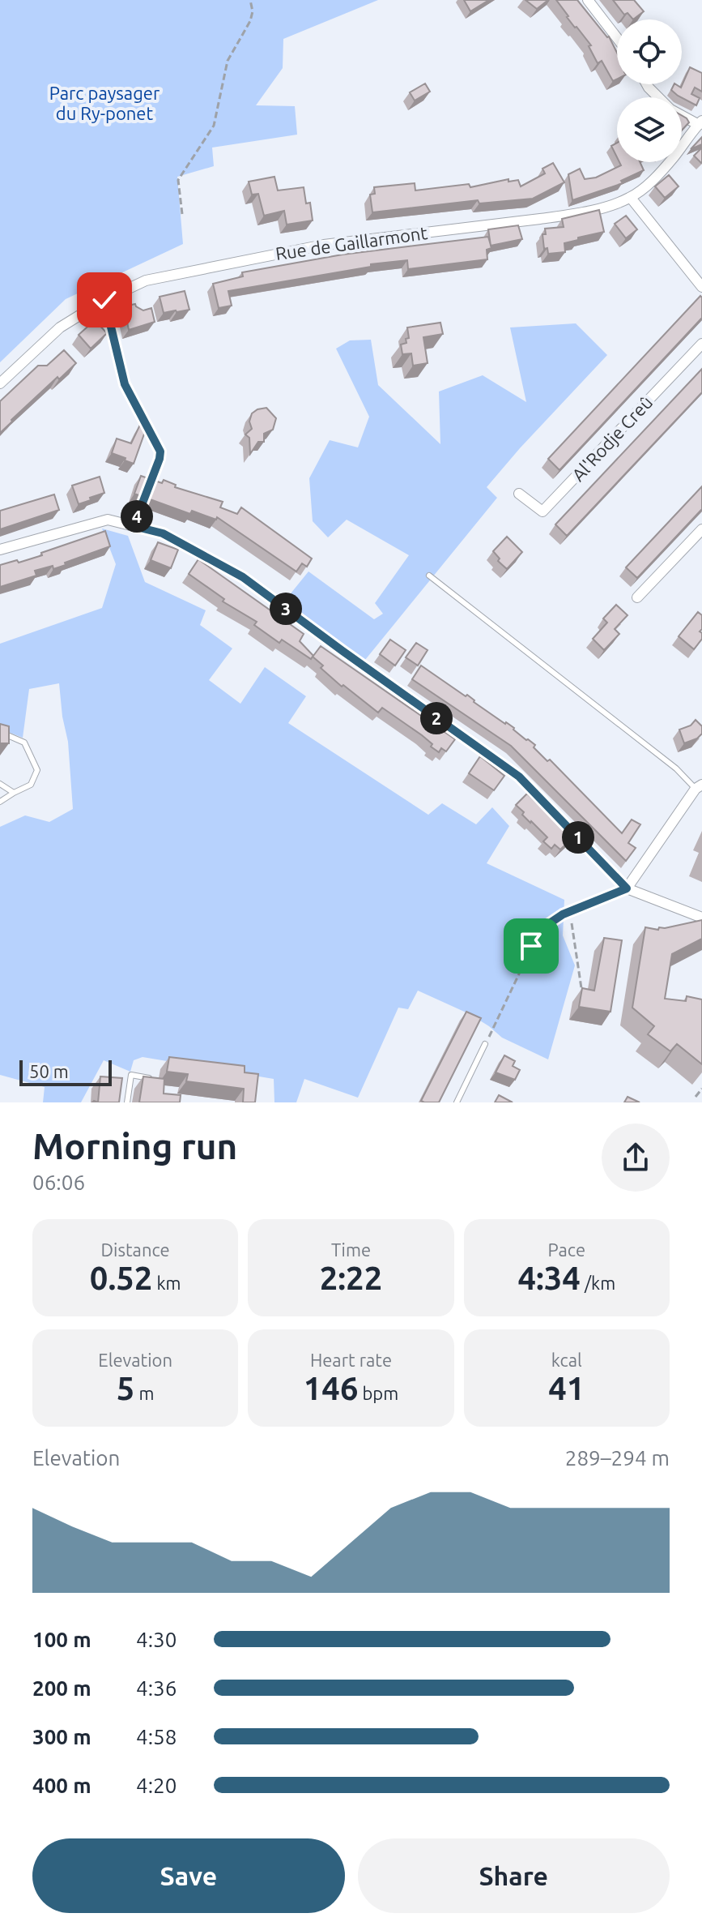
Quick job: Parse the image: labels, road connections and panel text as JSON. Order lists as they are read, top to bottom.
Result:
{
  "streets": {
    "street": ["Rue de Gaillarmont", "Al'Rodje Creû"]
  },
  "parks": ["Parc paysager du Ry-ponet"],
  "scale_bar": "50 m",
  "page": {
    "pins": [
      "4",
      "3",
      "2",
      "1"
    ],
    "scale": "50 m",
    "heading": ["Morning run", "06:06"],
    "stats": [
      ["Distance", "0.52 km"],
      ["Time", "2:22"],
      ["Pace", "4:34 /km"],
      ["Elevation", "5 m"],
      ["Heart rate", "146 bpm"],
      ["kcal", "41"]
    ],
    "chart": ["Elevation", "289–294 m"],
    "list": [
      {
        "name": "100 m",
        "note": "4:30"
      },
      {
        "name": "200 m",
        "note": "4:36"
      },
      {
        "name": "300 m",
        "note": "4:58"
      },
      {
        "name": "400 m",
        "note": "4:20"
      }
    ],
    "buttons": ["Save", "Share"]
  }
}
